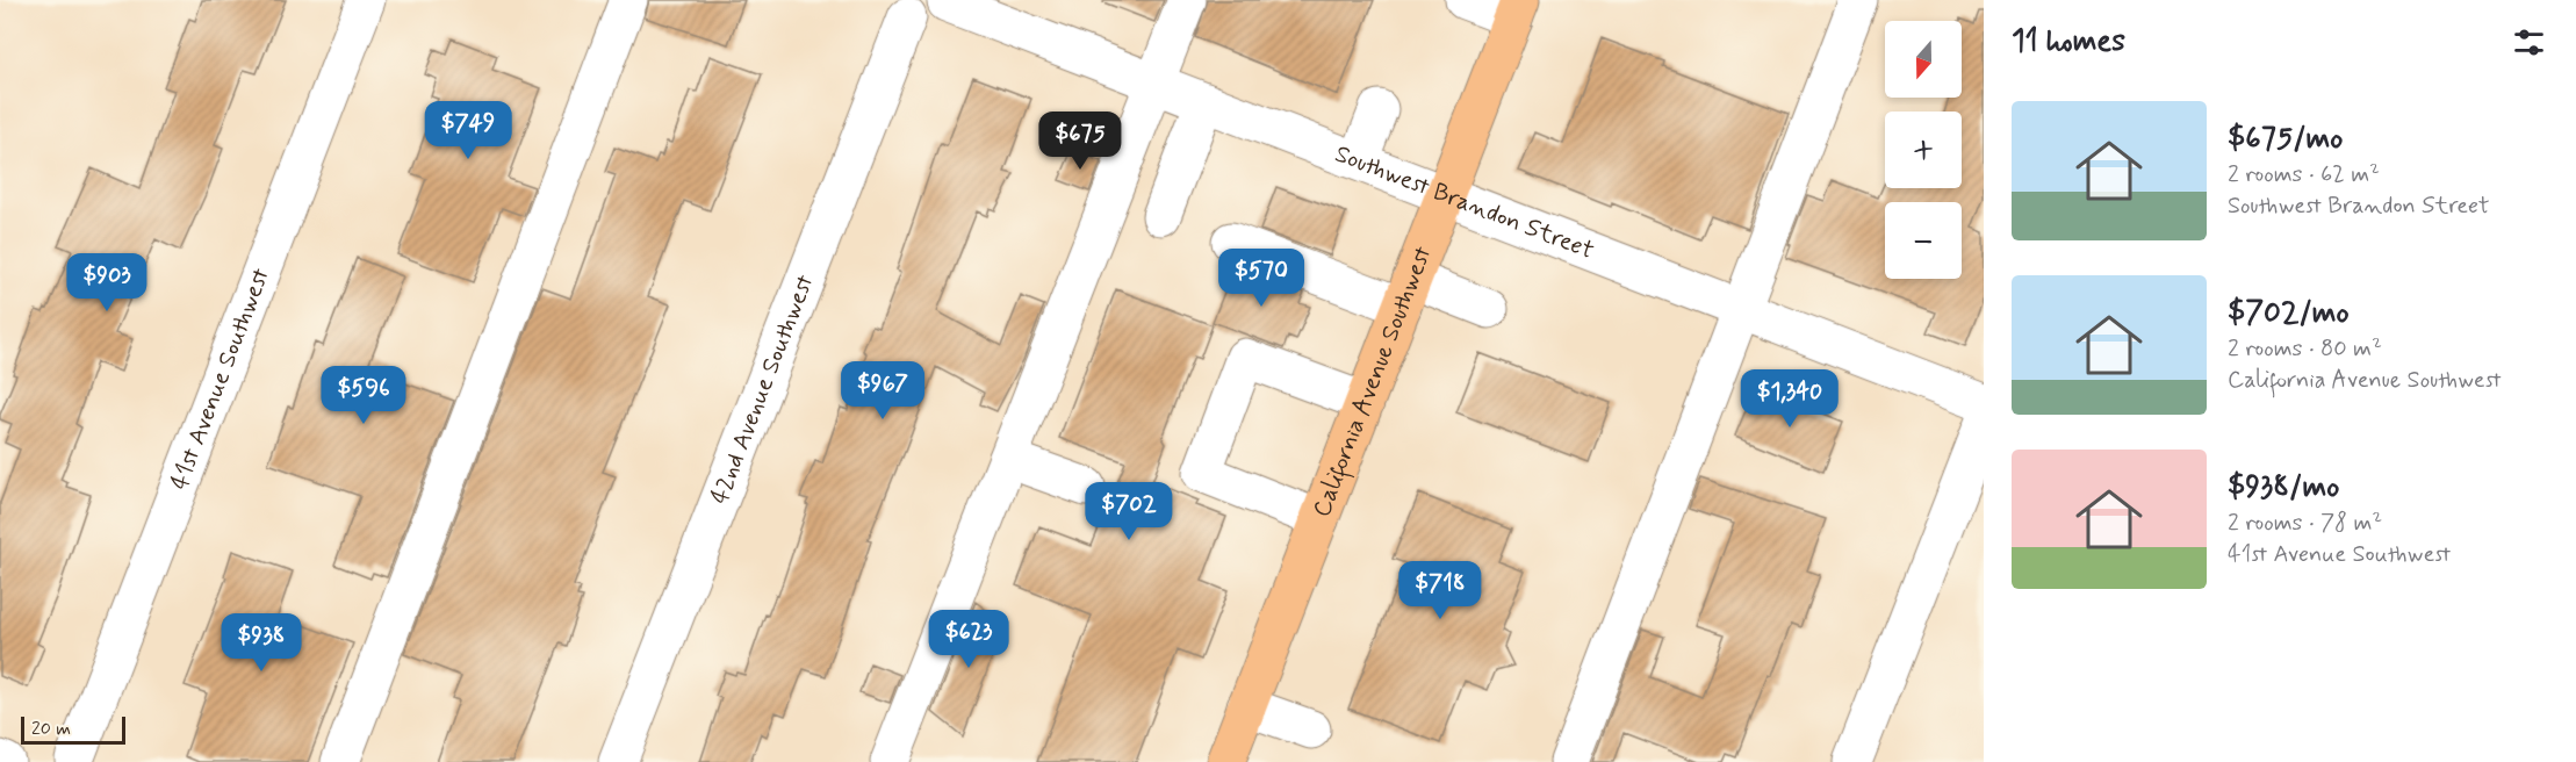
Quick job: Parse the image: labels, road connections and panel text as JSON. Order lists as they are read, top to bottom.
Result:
{
  "streets": {
    "main road": ["California Avenue Southwest"],
    "street": ["Southwest Brandon Street", "41st Avenue Southwest", "42nd Avenue Southwest"]
  },
  "crossings": [
    ["Southwest Brandon Street", "California Avenue Southwest"]
  ],
  "scale_bar": "20 m",
  "north": "bottom",
  "page": {
    "heading": "11 homes",
    "map_buttons": ["+", "−"],
    "list": [
      {
        "name": "$675/mo",
        "note": "2 rooms · 62 m² · Southwest Brandon Street"
      },
      {
        "name": "$702/mo",
        "note": "2 rooms · 80 m² · California Avenue Southwest"
      },
      {
        "name": "$938/mo",
        "note": "2 rooms · 78 m² · 41st Avenue Southwest"
      }
    ],
    "price": [
      "$749",
      "$675",
      "$570",
      "$903",
      "$967",
      "$596",
      "$1,340",
      "$702",
      "$718",
      "$623",
      "$938"
    ],
    "scale": "20 m"
  }
}
